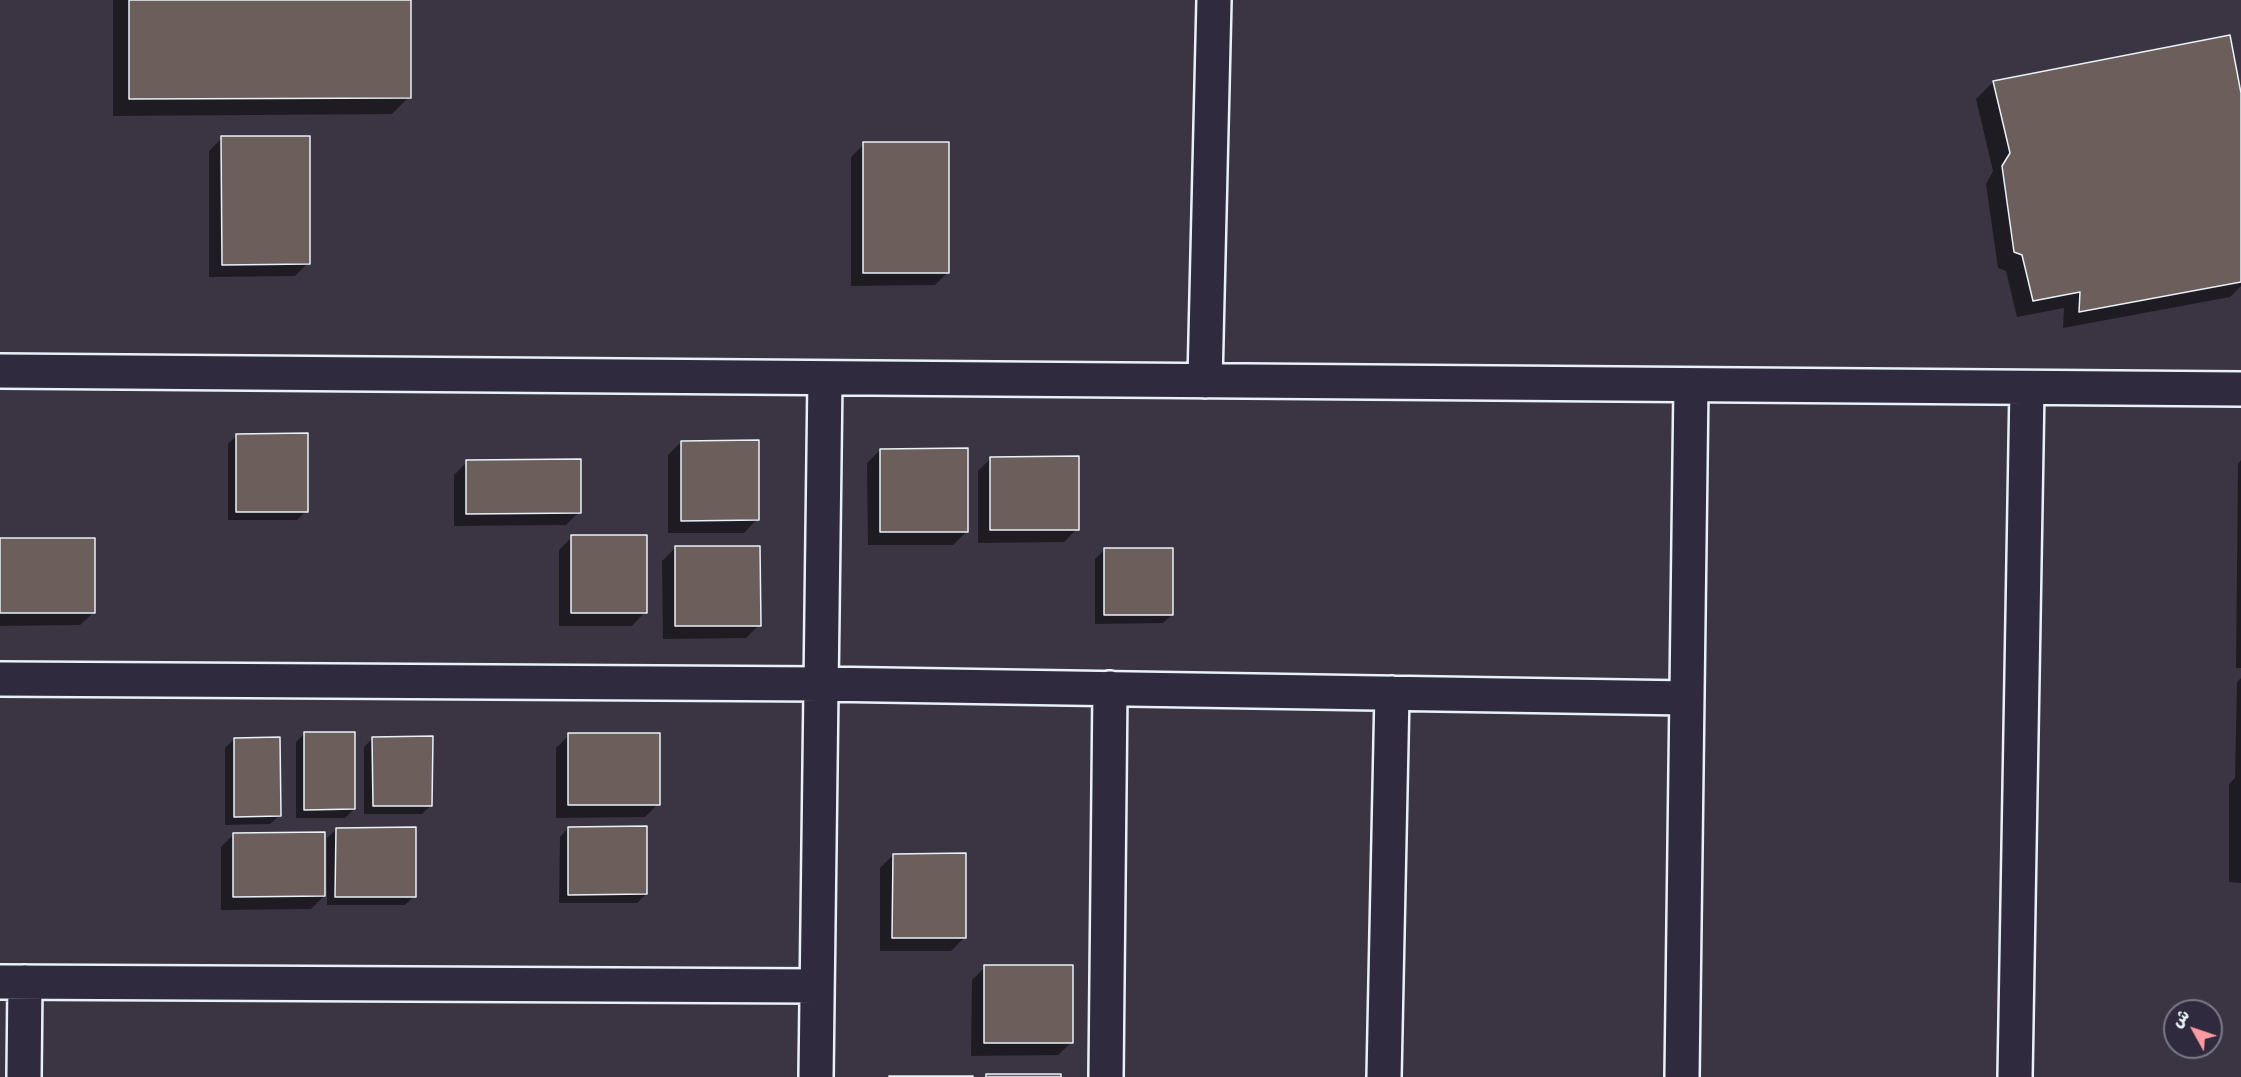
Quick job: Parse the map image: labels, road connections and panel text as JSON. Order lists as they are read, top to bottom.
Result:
{
  "north": "top left"
}
